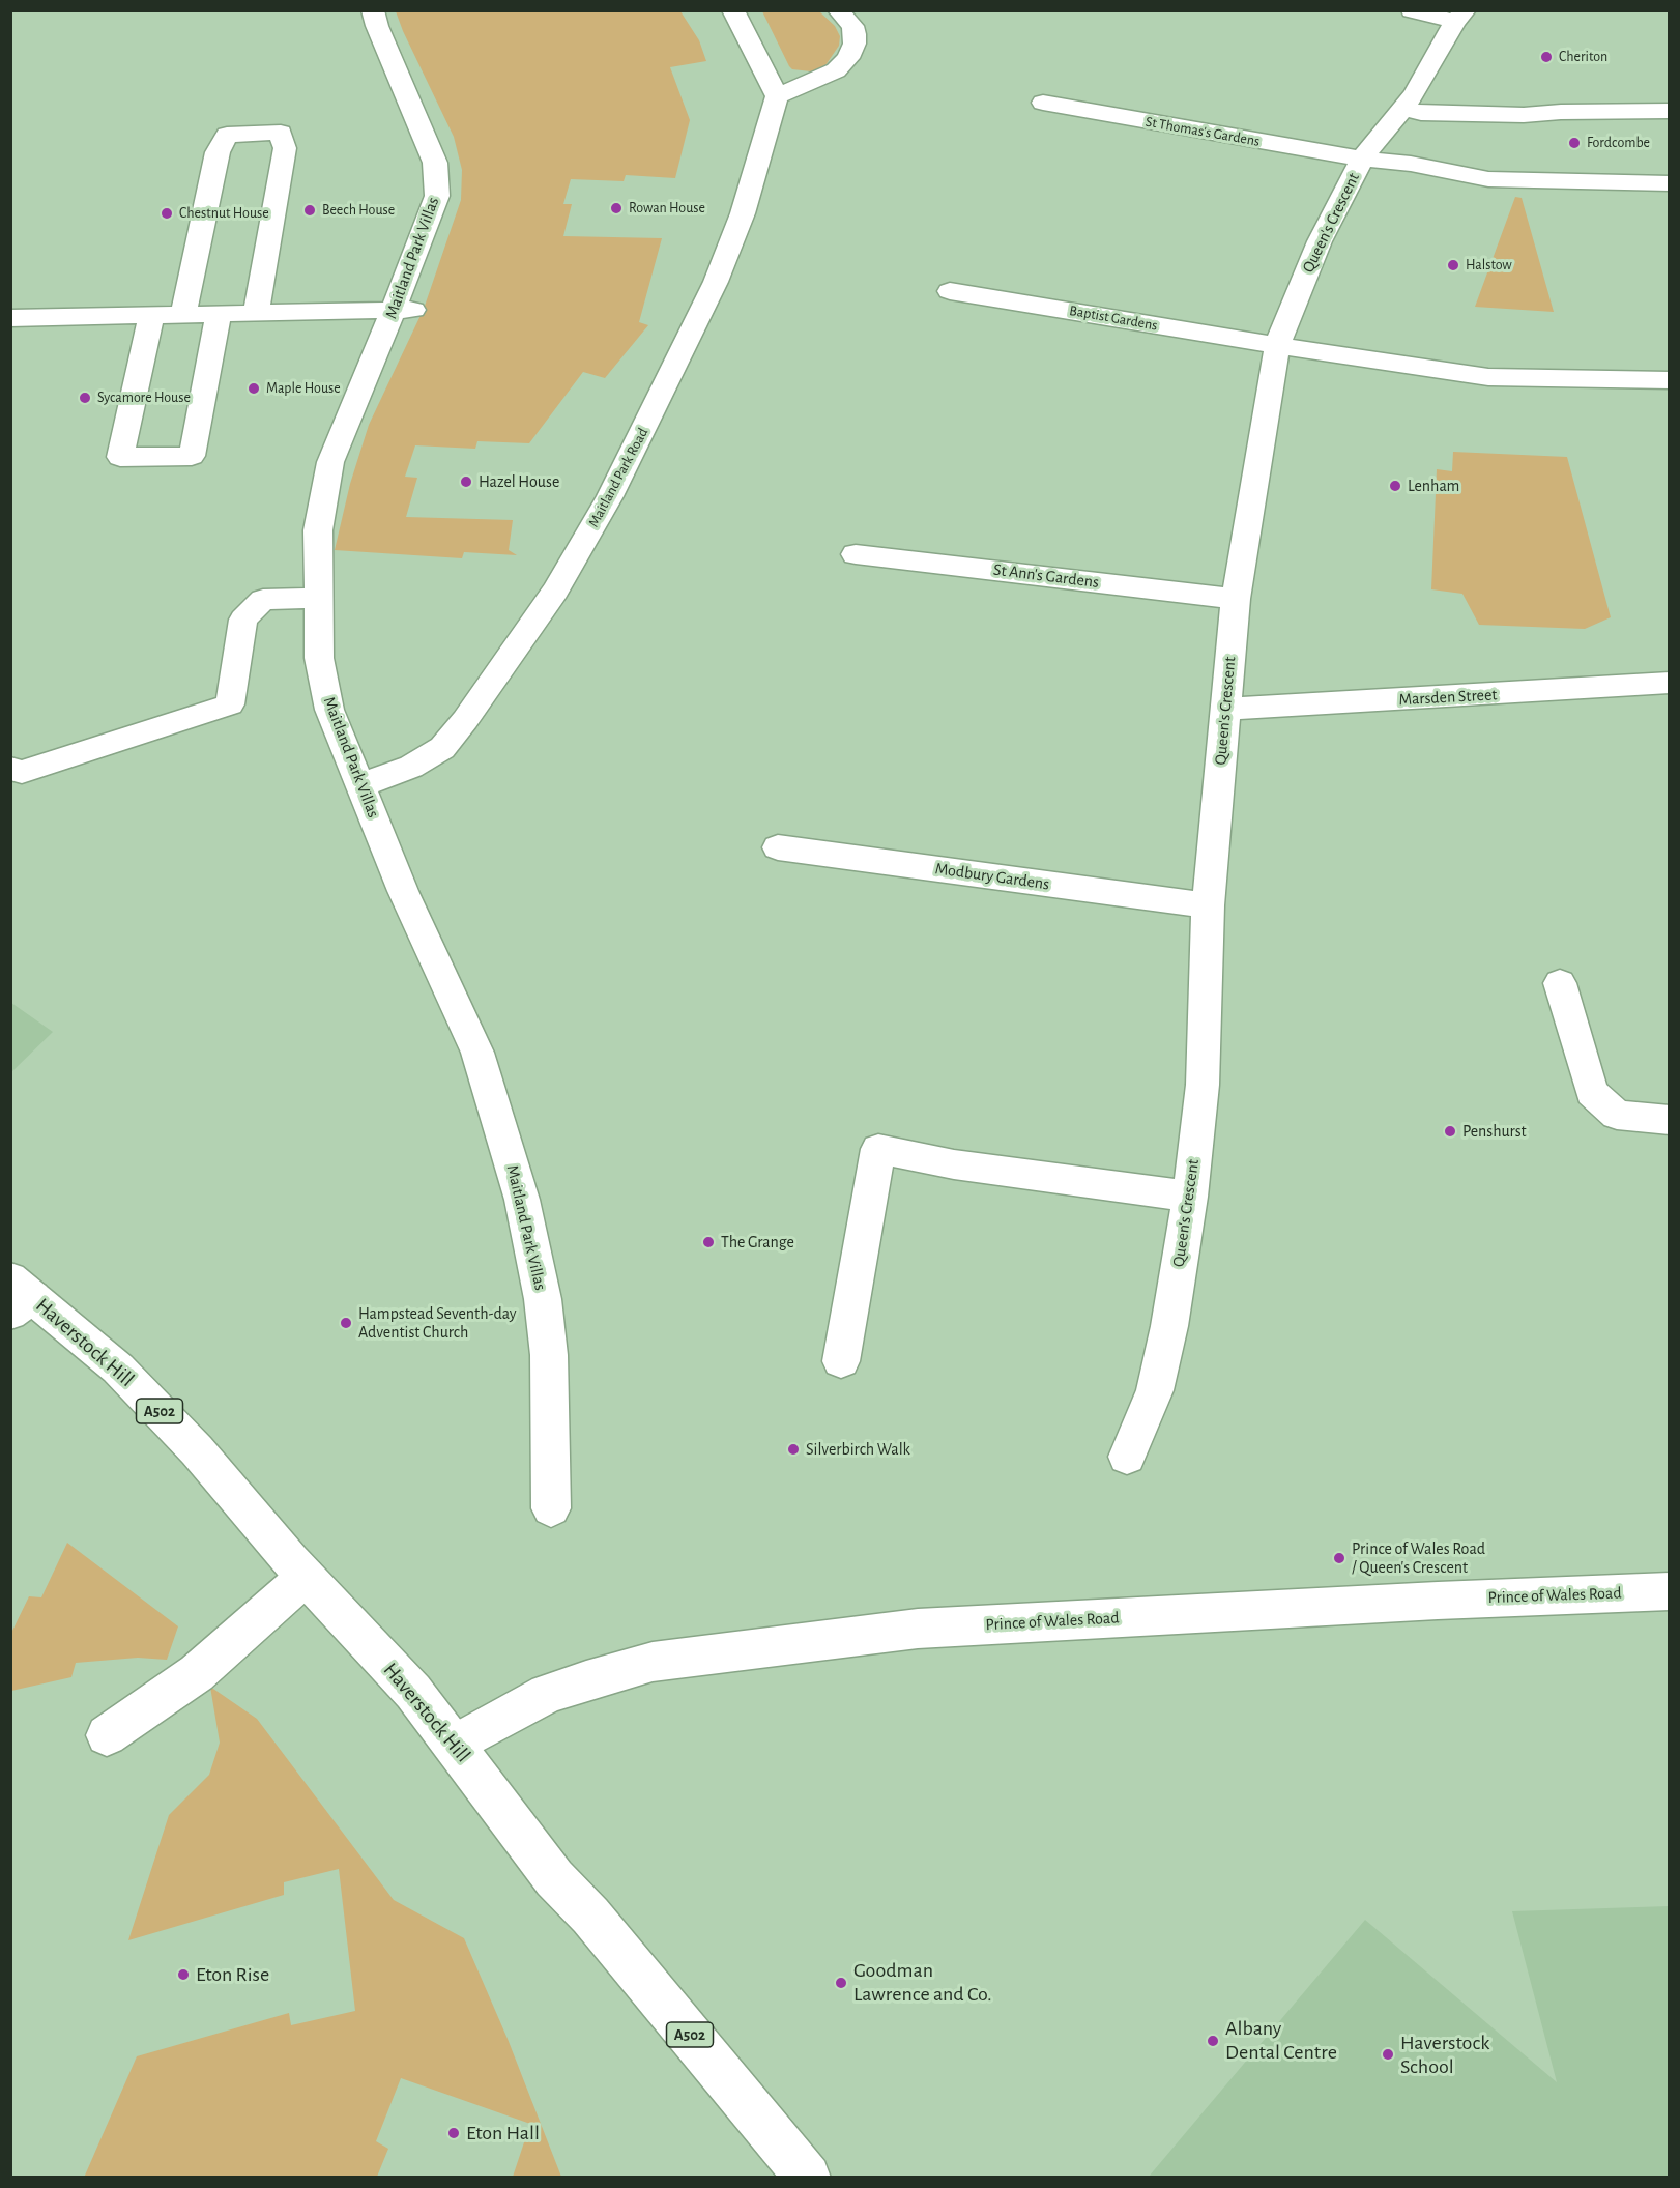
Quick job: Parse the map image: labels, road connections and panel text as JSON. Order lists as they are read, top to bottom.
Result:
{
  "streets": {
    "street": [
      "St Thomas's Gardens",
      "Queen's Crescent",
      "Maitland Park Villas",
      "Baptist Gardens",
      "Maitland Park Road",
      "St Ann's Gardens",
      "Marsden Street",
      "Modbury Gardens",
      "Haverstock Hill",
      "A502",
      "Prince of Wales Road"
    ]
  },
  "crossings": [
    ["St Thomas's Gardens", "Queen's Crescent"],
    ["Queen's Crescent", "Baptist Gardens"],
    ["Queen's Crescent", "St Ann's Gardens"],
    ["Queen's Crescent", "Marsden Street"],
    ["Queen's Crescent", "Modbury Gardens"],
    ["Maitland Park Villas", "Maitland Park Road"],
    ["Haverstock Hill", "Prince of Wales Road"]
  ],
  "places": [
    "Cheriton",
    "Fordcombe",
    "Rowan House",
    "Beech House",
    "Chestnut House",
    "Halstow",
    "Maple House",
    "Sycamore House",
    "Hazel House",
    "Lenham",
    "Penshurst",
    "The Grange",
    "Hampstead Seventh-day Adventist Church",
    "Silverbirch Walk",
    "Prince of Wales Road / Queen's Crescent",
    "Eton Rise",
    "Goodman Lawrence and Co.",
    "Albany Dental Centre",
    "Haverstock School",
    "Eton Hall"
  ]
}
